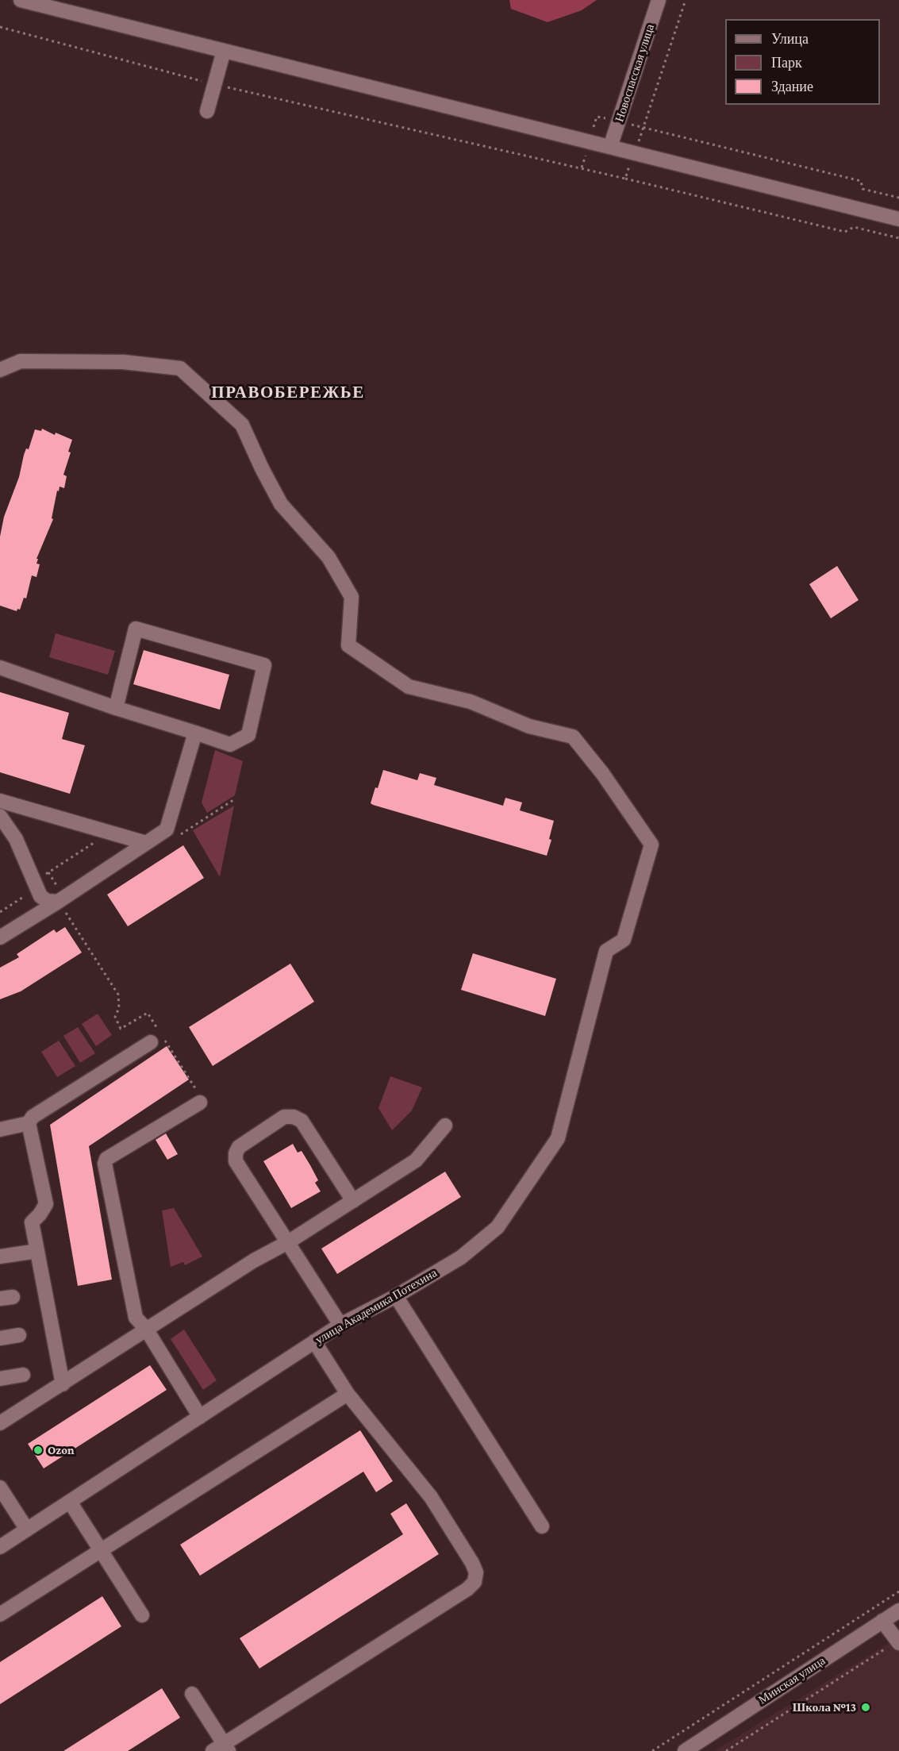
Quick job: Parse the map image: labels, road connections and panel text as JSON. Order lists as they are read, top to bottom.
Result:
{
  "streets": {
    "street": ["Новоспасская улица", "улица Академика Потехина", "Минская улица"]
  },
  "districts": ["ПРАВОБЕРЕЖЬЕ"],
  "places": ["Ozon", "Школа №13"],
  "legend": ["Улица", "Парк", "Здание"]
}
